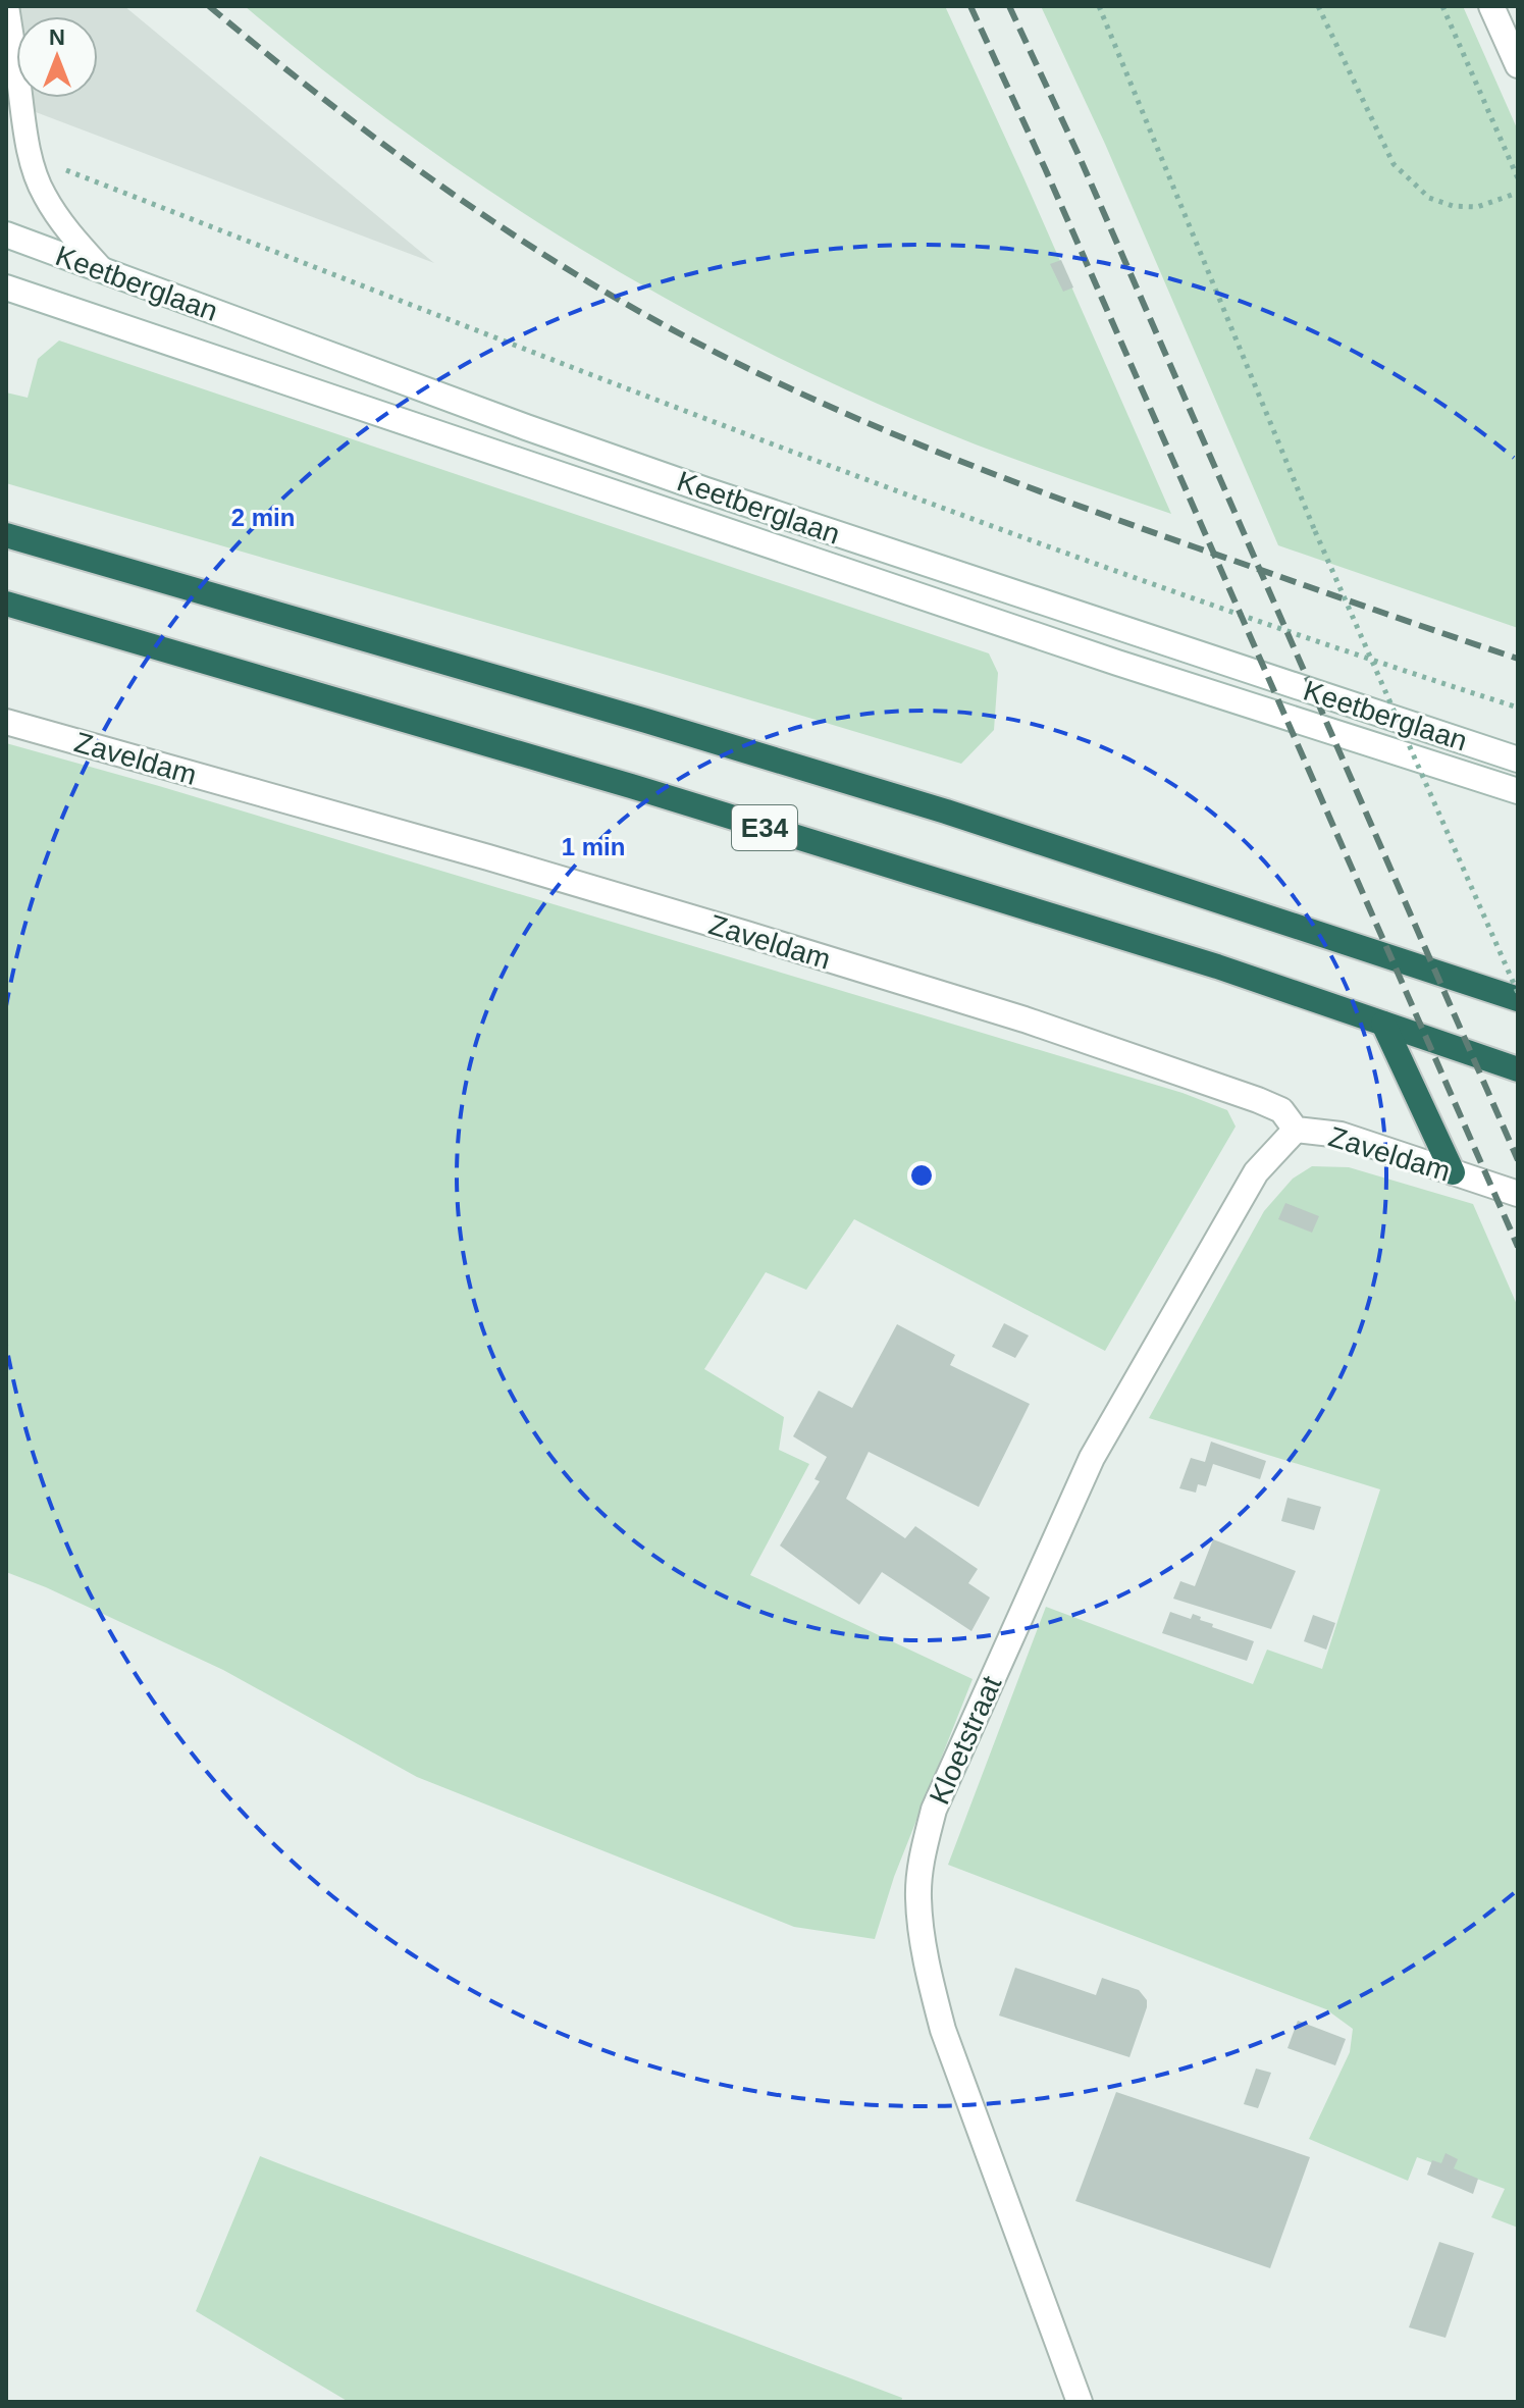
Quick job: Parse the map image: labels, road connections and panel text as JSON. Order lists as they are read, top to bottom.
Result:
{
  "streets": {
    "highway": ["E34"],
    "main road": ["Keetberglaan", "Zaveldam", "Kloetstraat"]
  },
  "crossings": [
    ["Zaveldam", "Kloetstraat"]
  ],
  "north": "top",
  "rings": ["2 min", "1 min"]
}
